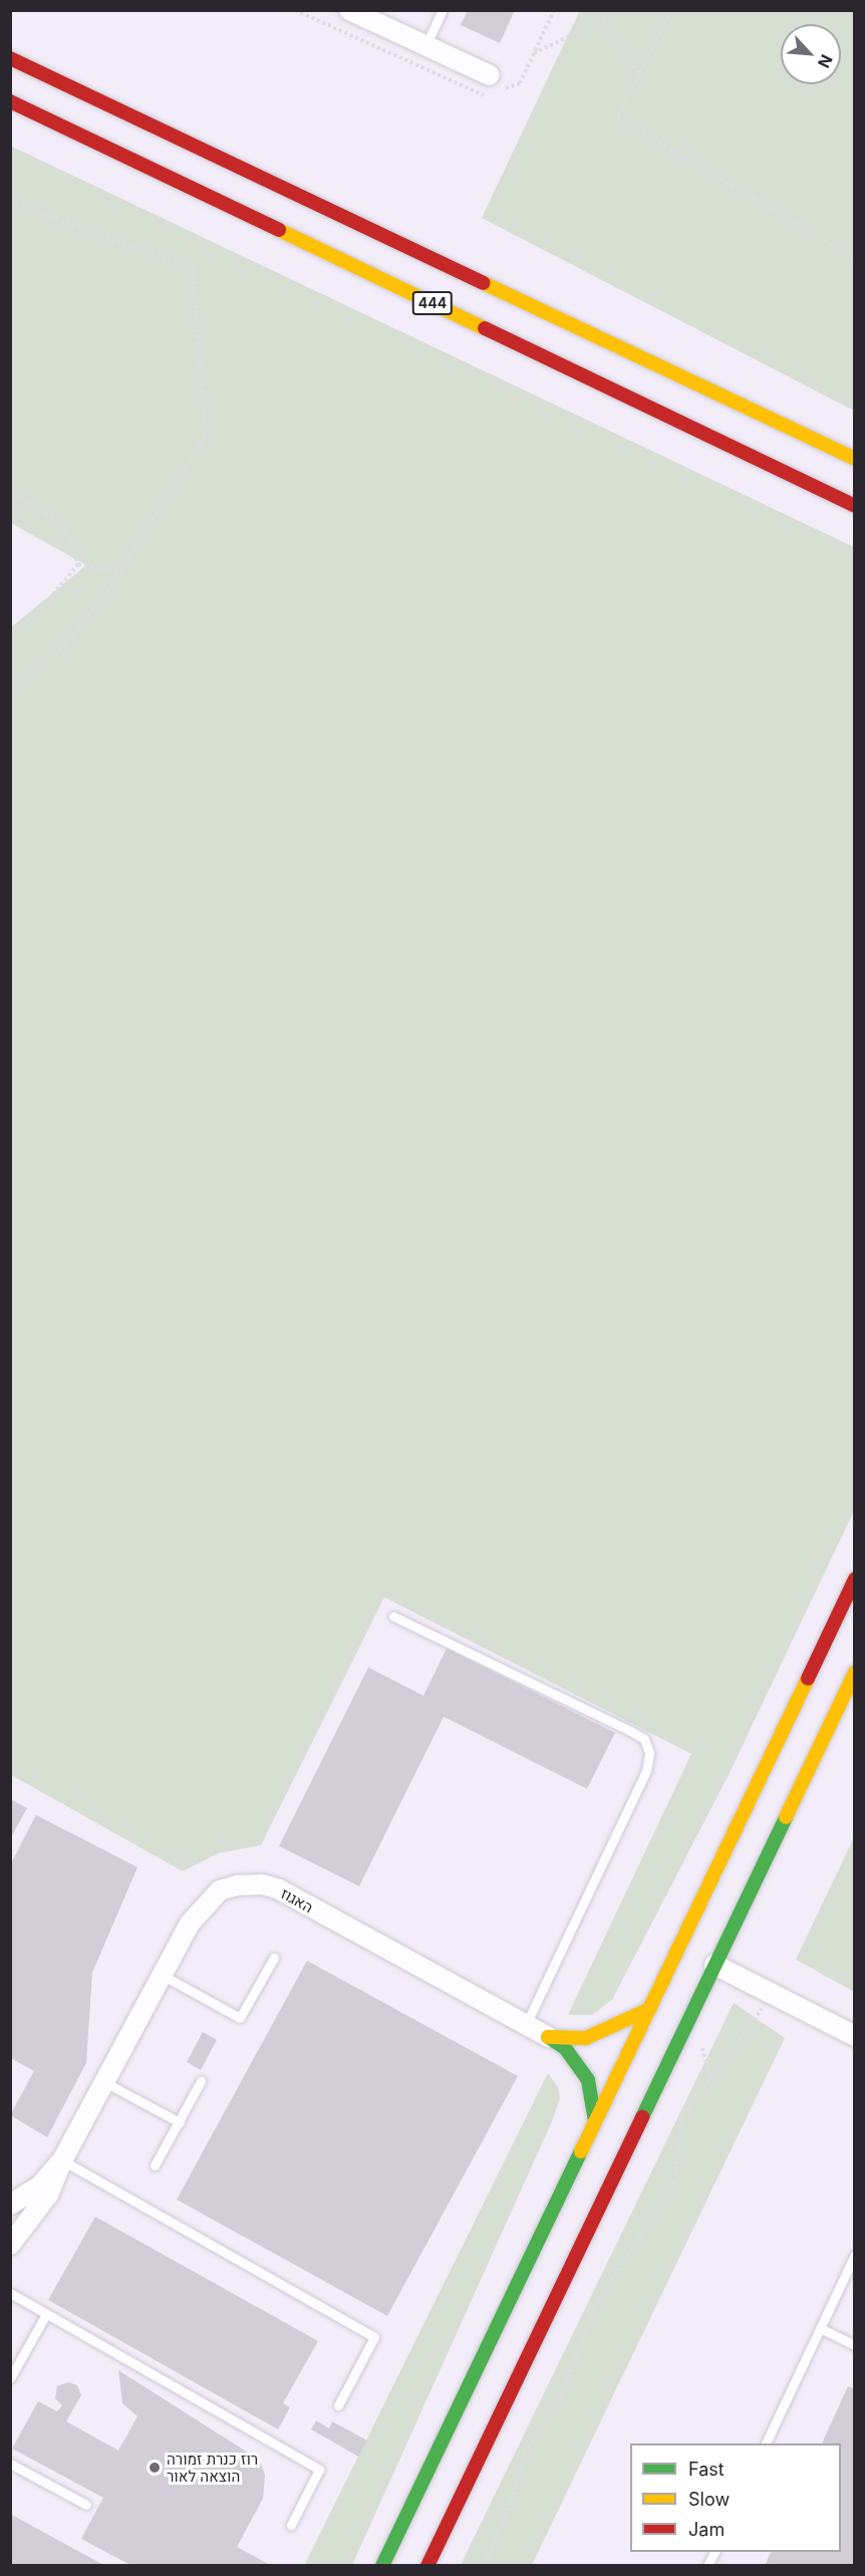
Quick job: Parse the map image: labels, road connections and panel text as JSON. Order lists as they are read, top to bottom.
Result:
{
  "streets": {
    "street": ["444", "האגוז"]
  },
  "places": ["רוז כנרת זמורה הוצאה לאור"],
  "legend": ["Fast", "Slow", "Jam"],
  "north": "bottom right"
}
